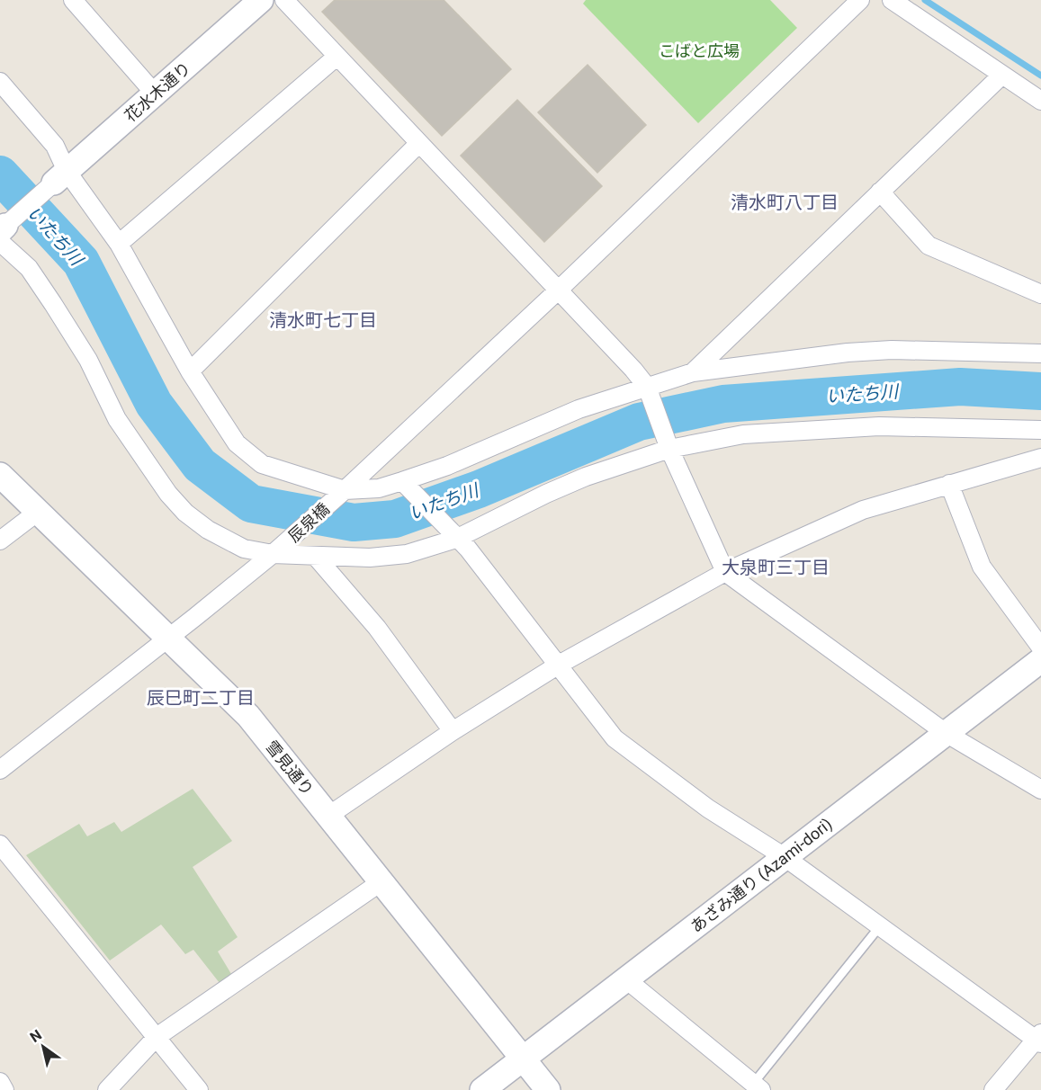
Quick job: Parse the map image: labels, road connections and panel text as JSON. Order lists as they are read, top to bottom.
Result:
{
  "streets": {
    "street": [
      "花水木通り",
      "辰泉橋",
      "雪見通り",
      "あざみ通り (Azami-dori)"
    ]
  },
  "crossings": [
    ["辰泉橋", "雪見通り"],
    ["雪見通り", "あざみ通り (Azami-dori)"]
  ],
  "districts": [
    "清水町八丁目",
    "清水町七丁目",
    "大泉町三丁目",
    "辰巳町二丁目"
  ],
  "water": ["いたち川"],
  "parks": ["こばと広場"],
  "north": "top left"
}
